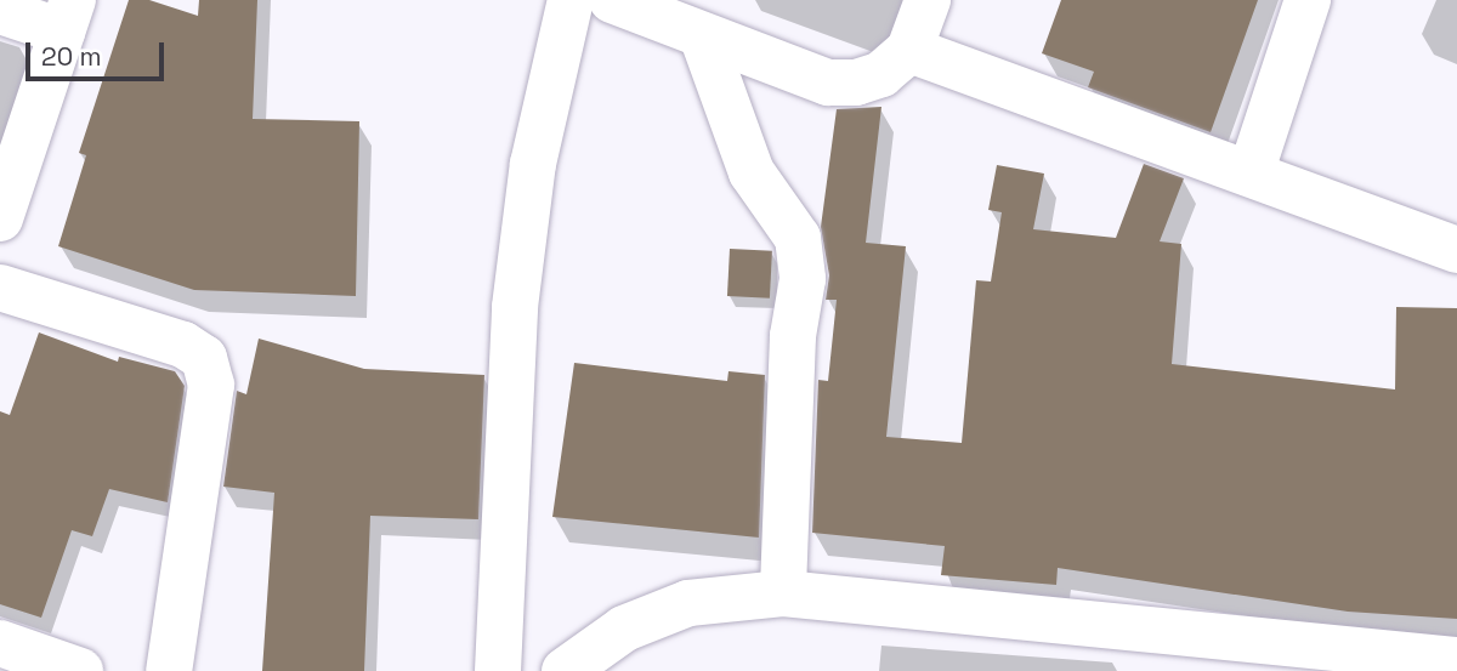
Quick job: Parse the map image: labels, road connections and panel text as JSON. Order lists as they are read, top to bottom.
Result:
{
  "scale_bar": "20 m"
}
